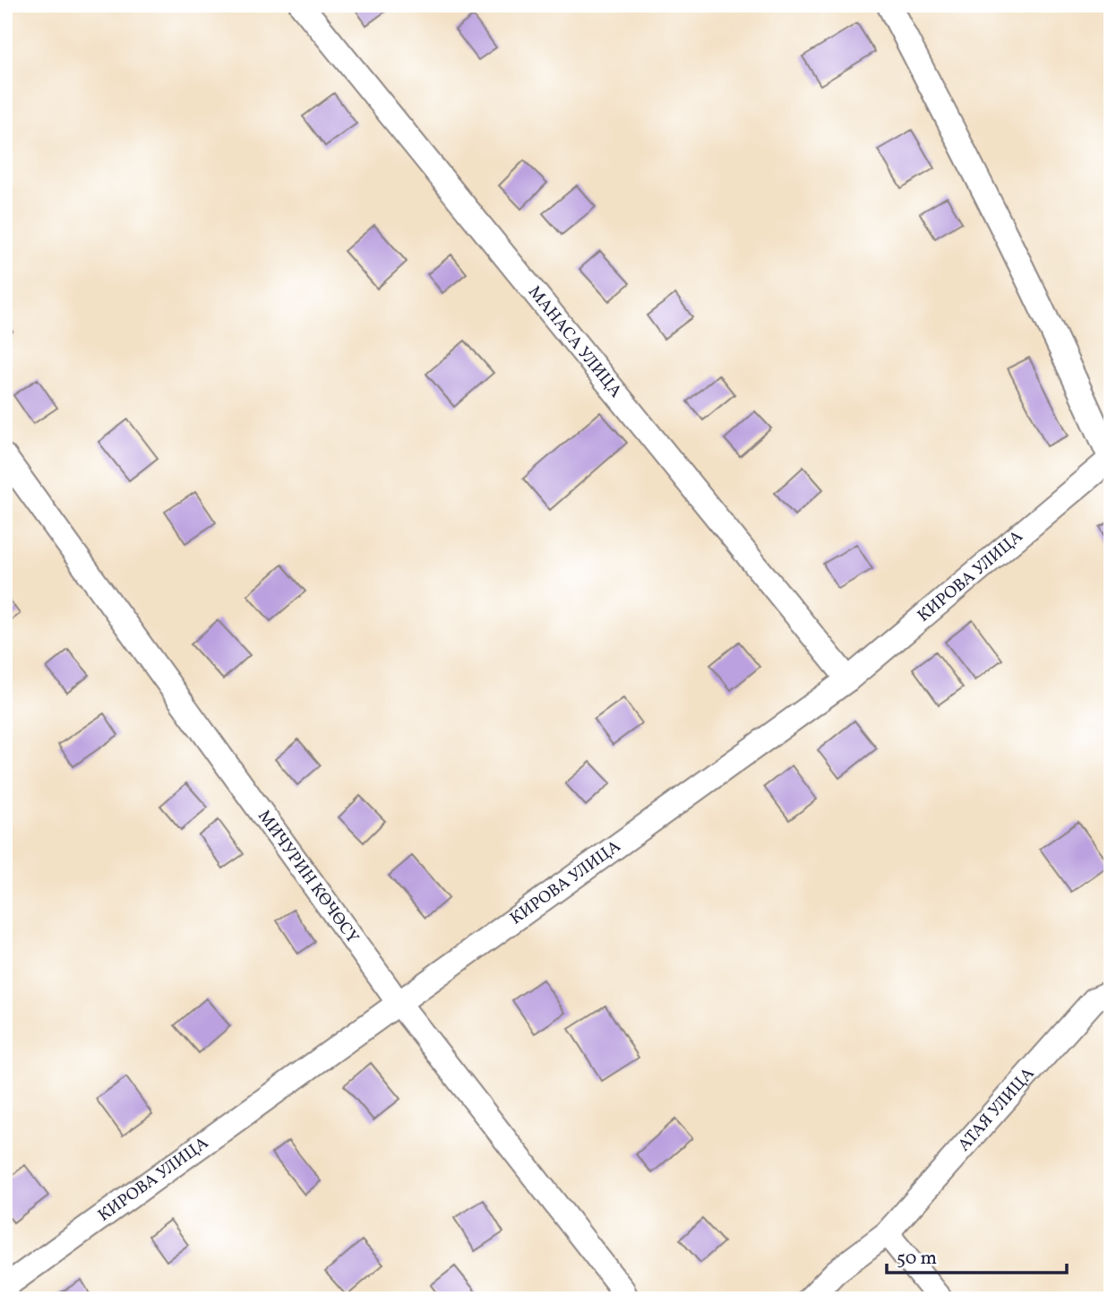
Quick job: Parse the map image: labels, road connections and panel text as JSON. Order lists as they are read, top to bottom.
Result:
{
  "streets": {
    "street": [
      "МАНАСА УЛИЦА",
      "КИРОВА УЛИЦА",
      "МИЧУРИН КӨЧӨСҮ",
      "АТАЯ УЛИЦА"
    ]
  },
  "crossings": [
    ["МАНАСА УЛИЦА", "КИРОВА УЛИЦА"],
    ["КИРОВА УЛИЦА", "МИЧУРИН КӨЧӨСҮ"]
  ],
  "scale_bar": "50 m"
}
